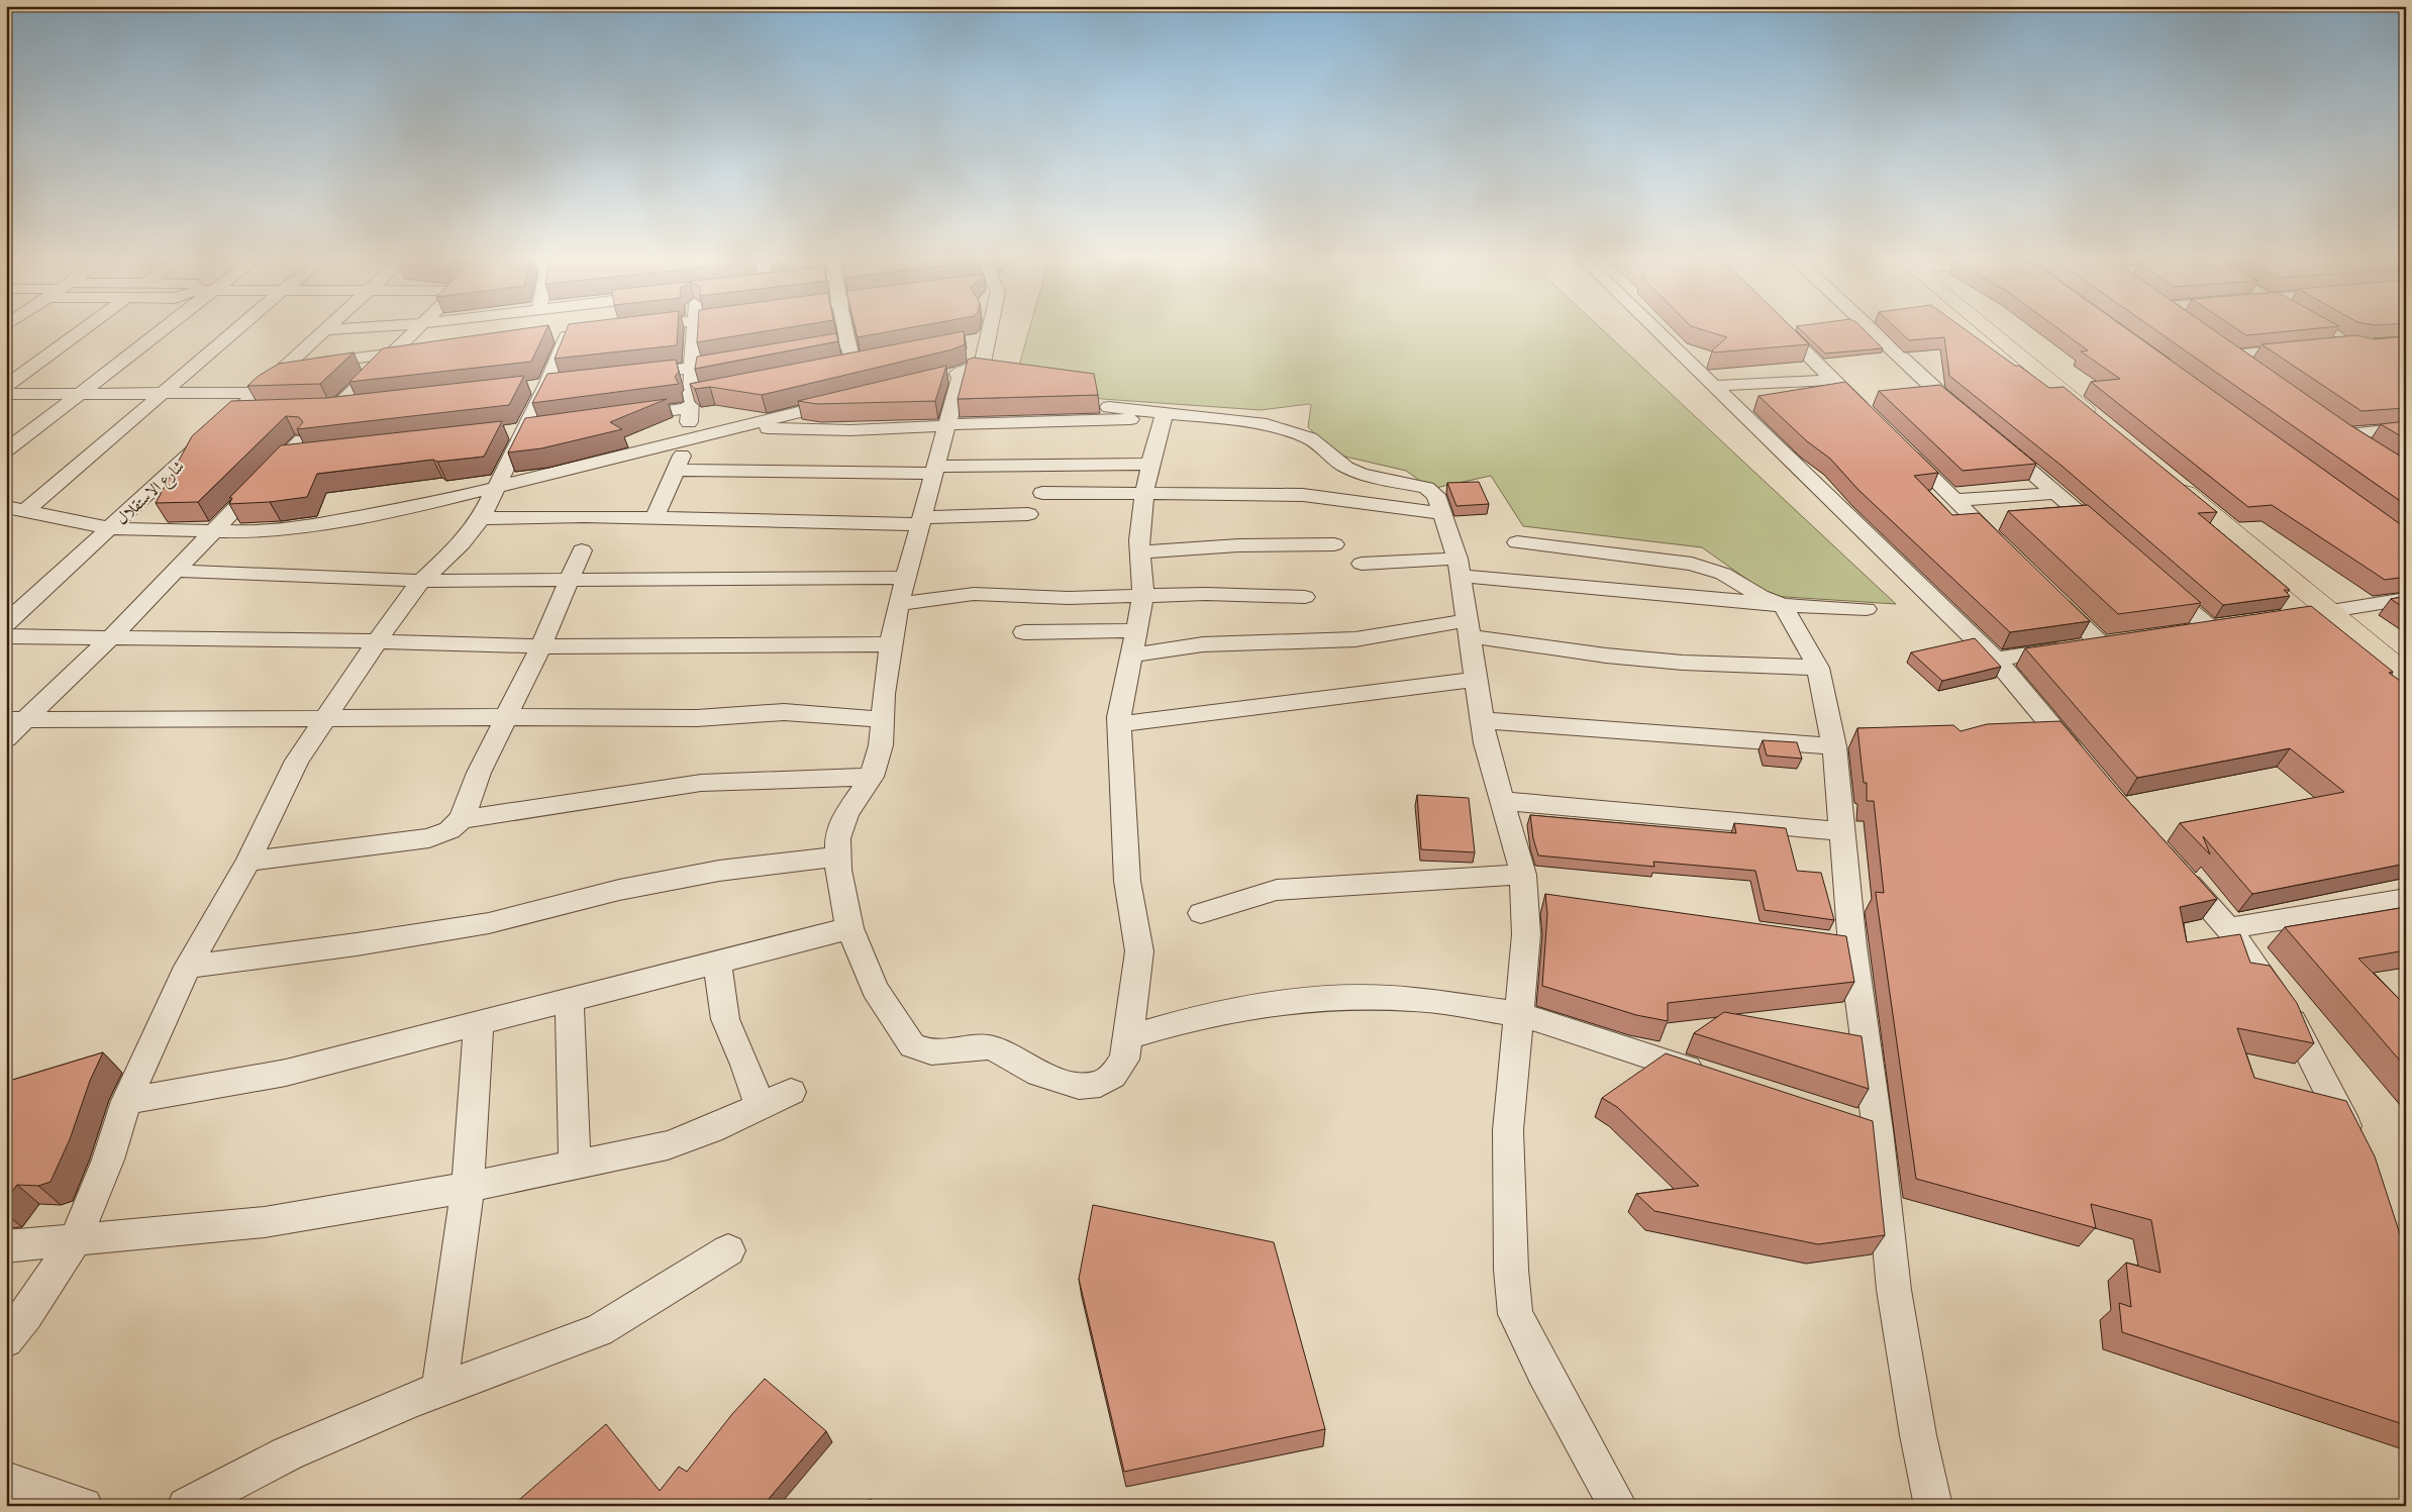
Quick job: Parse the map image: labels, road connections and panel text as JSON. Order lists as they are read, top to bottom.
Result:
{
  "streets": {
    "street": ["شارع الاستقلال"]
  }
}
